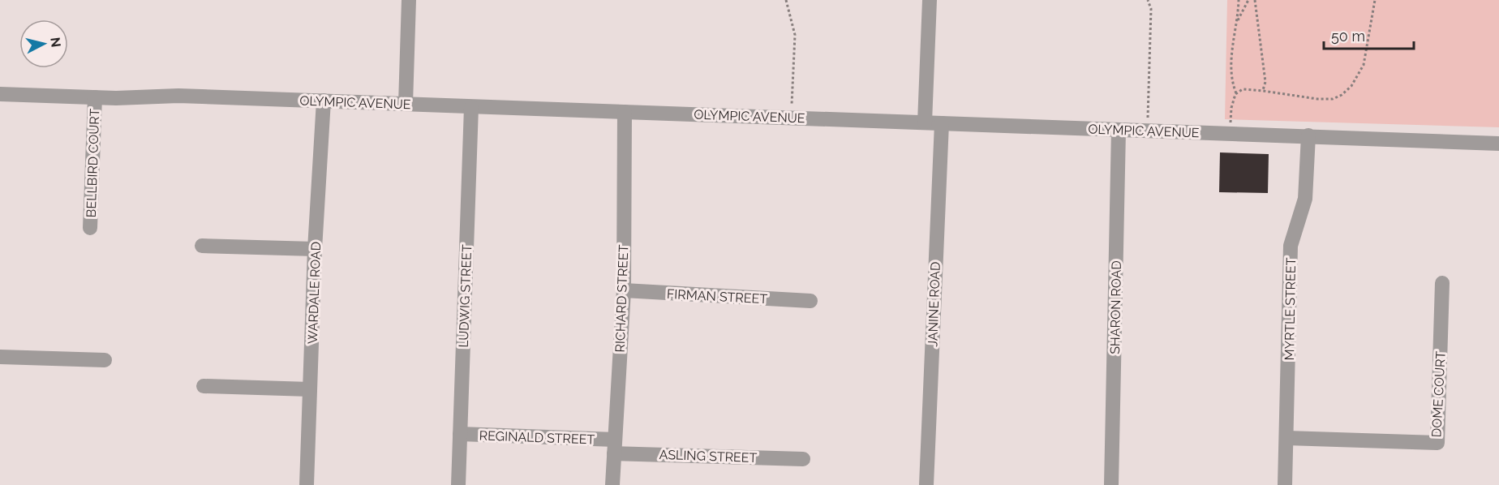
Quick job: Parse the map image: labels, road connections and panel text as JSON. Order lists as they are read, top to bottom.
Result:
{
  "streets": {
    "street": [
      "OLYMPIC AVENUE",
      "BELLBIRD COURT",
      "WARDALE ROAD",
      "LUDWIG STREET",
      "FIRMAN STREET",
      "RICHARD STREET",
      "JANINE ROAD",
      "SHARON ROAD",
      "MYRTLE STREET",
      "DOME COURT",
      "REGINALD STREET",
      "ASLING STREET"
    ]
  },
  "crossings": [
    ["OLYMPIC AVENUE", "BELLBIRD COURT"],
    ["OLYMPIC AVENUE", "WARDALE ROAD"],
    ["OLYMPIC AVENUE", "LUDWIG STREET"],
    ["OLYMPIC AVENUE", "RICHARD STREET"],
    ["OLYMPIC AVENUE", "JANINE ROAD"],
    ["OLYMPIC AVENUE", "SHARON ROAD"],
    ["OLYMPIC AVENUE", "MYRTLE STREET"],
    ["LUDWIG STREET", "REGINALD STREET"],
    ["FIRMAN STREET", "RICHARD STREET"],
    ["RICHARD STREET", "REGINALD STREET"],
    ["RICHARD STREET", "ASLING STREET"],
    ["MYRTLE STREET", "DOME COURT"],
    ["REGINALD STREET", "ASLING STREET"]
  ],
  "scale_bar": "50 m",
  "north": "right"
}
